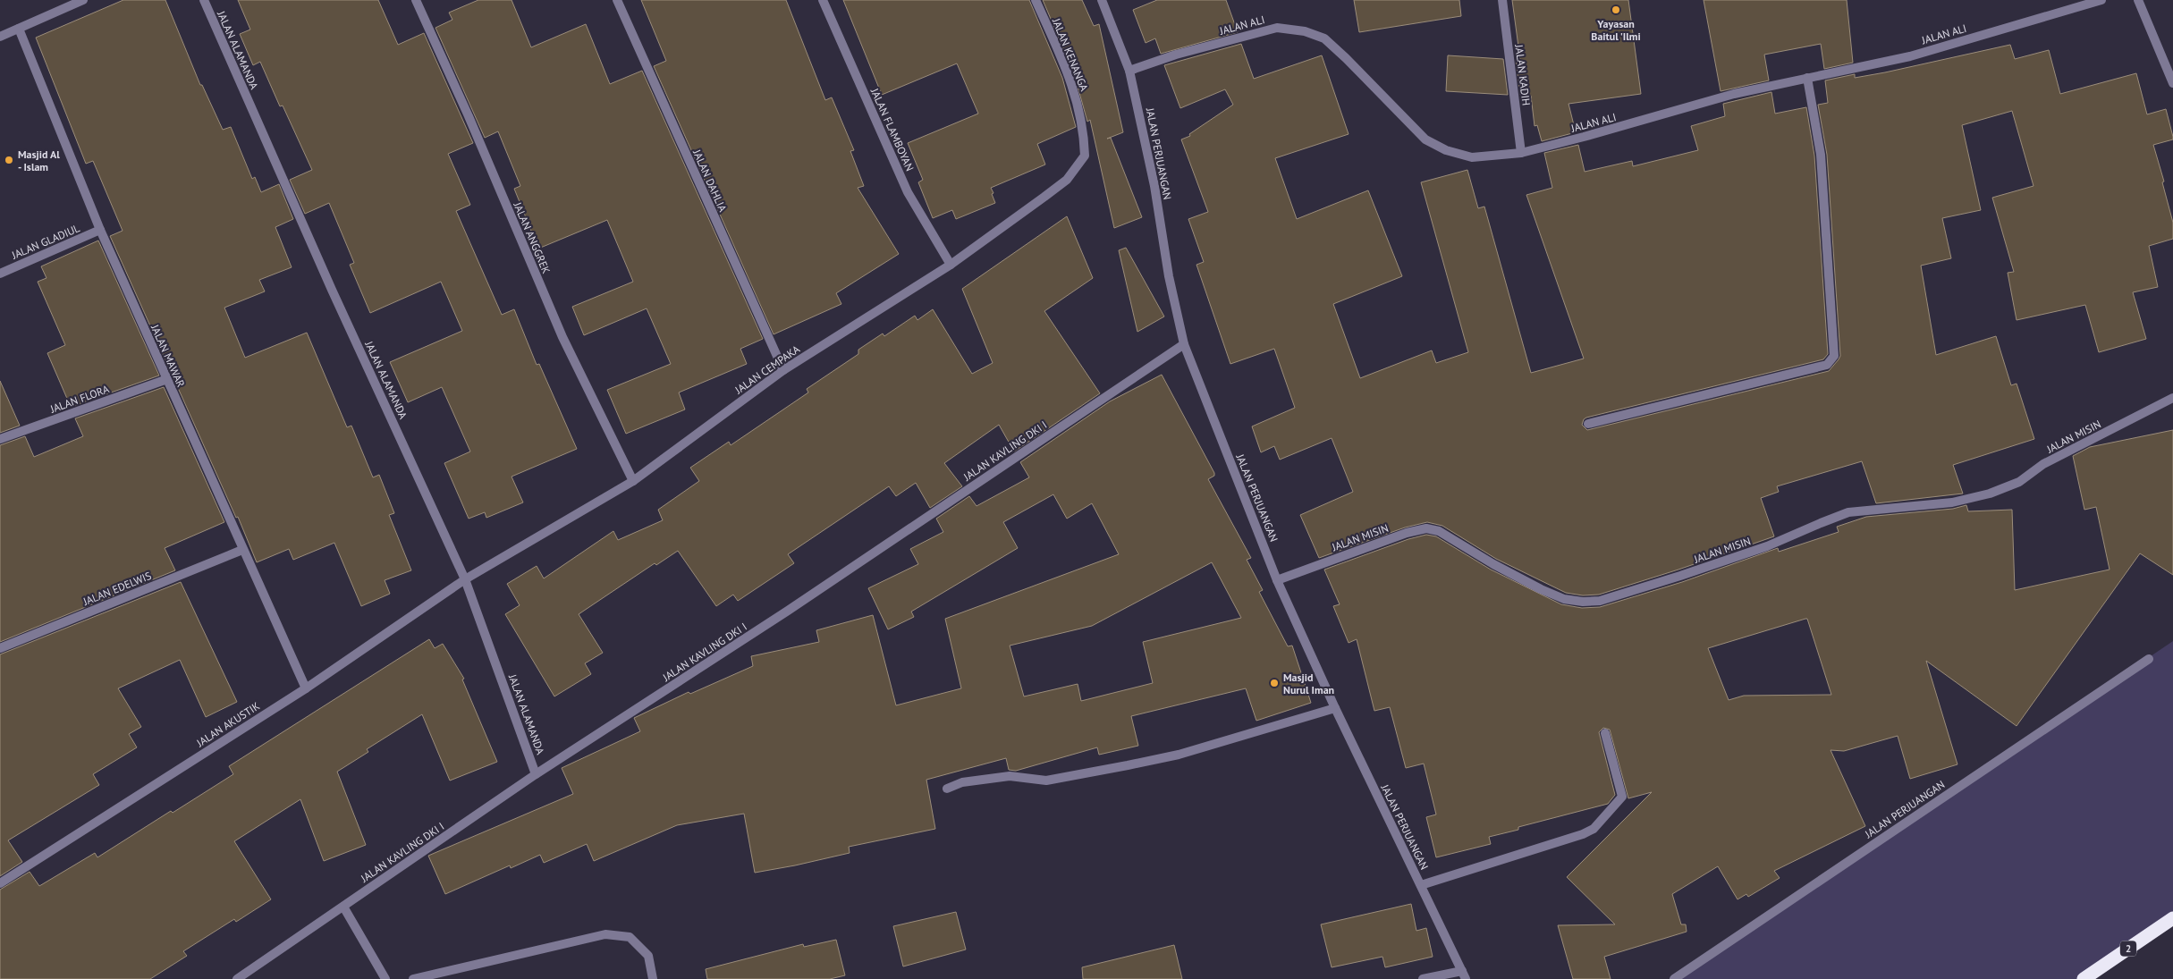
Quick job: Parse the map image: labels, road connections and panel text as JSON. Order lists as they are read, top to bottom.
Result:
{
  "streets": {
    "highway": ["2"],
    "street": [
      "JALAN ALI",
      "JALAN ALAMANDA",
      "JALAN KENANGA",
      "JALAN KADIH",
      "JALAN FLAMBOYAN",
      "JALAN PERJUANGAN",
      "JALAN DAHLIA",
      "JALAN ANGGREK",
      "JALAN GLADIUL",
      "JALAN MAWAR",
      "JALAN CEMPAKA",
      "JALAN FLORA",
      "JALAN MISIN",
      "JALAN KAVLING DKI I",
      "JALAN EDELWIS",
      "JALAN AKUSTIK"
    ]
  },
  "crossings": [
    ["JALAN ALI", "JALAN KADIH"],
    ["JALAN ALI", "JALAN PERJUANGAN"],
    ["JALAN ALAMANDA", "JALAN CEMPAKA"],
    ["JALAN ALAMANDA", "JALAN KAVLING DKI I"],
    ["JALAN ALAMANDA", "JALAN AKUSTIK"],
    ["JALAN KENANGA", "JALAN CEMPAKA"],
    ["JALAN FLAMBOYAN", "JALAN CEMPAKA"],
    ["JALAN PERJUANGAN", "JALAN MISIN"],
    ["JALAN PERJUANGAN", "JALAN KAVLING DKI I"],
    ["JALAN DAHLIA", "JALAN CEMPAKA"],
    ["JALAN ANGGREK", "JALAN CEMPAKA"],
    ["JALAN GLADIUL", "JALAN MAWAR"],
    ["JALAN MAWAR", "JALAN FLORA"],
    ["JALAN MAWAR", "JALAN EDELWIS"],
    ["JALAN MAWAR", "JALAN AKUSTIK"],
    ["JALAN CEMPAKA", "JALAN AKUSTIK"]
  ],
  "places": ["Yayasan Baitul 'Ilmi", "Masjid Al - Islam", "Masjid Nurul Iman"]
}
